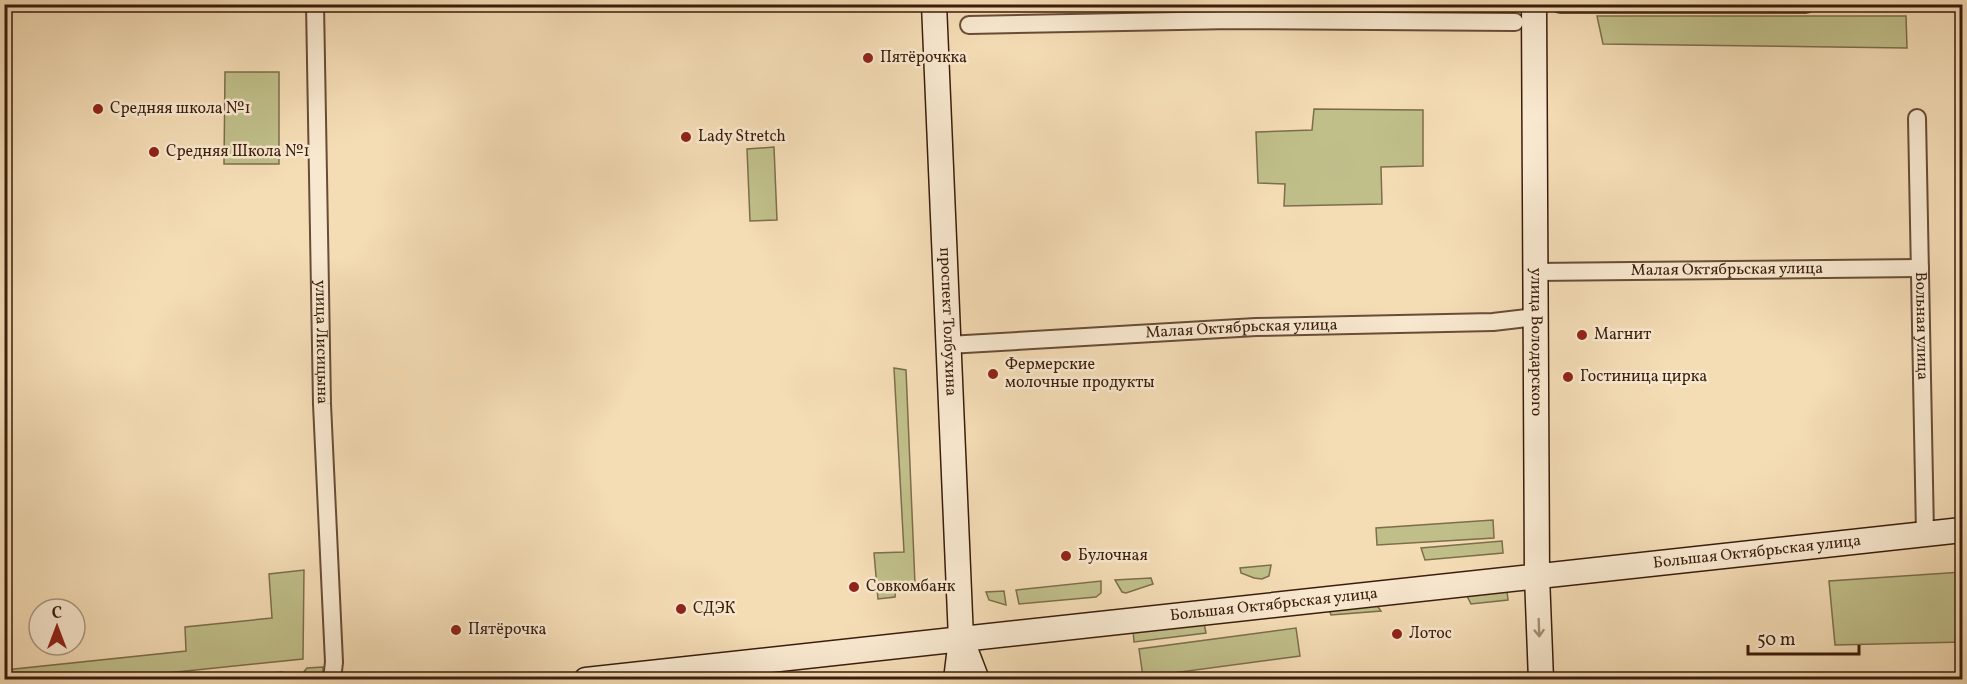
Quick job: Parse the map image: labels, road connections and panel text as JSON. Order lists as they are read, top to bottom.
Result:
{
  "streets": {
    "main road": ["проспект Толбухина", "улица Володарского", "Большая Октябрьская улица"],
    "street": ["Малая Октябрьская улица", "Вольная улица", "улица Лисицына"]
  },
  "crossings": [
    ["Малая Октябрьская улица", "проспект Толбухина"],
    ["Малая Октябрьская улица", "Вольная улица"],
    ["Малая Октябрьская улица", "улица Володарского"],
    ["проспект Толбухина", "Большая Октябрьская улица"],
    ["Вольная улица", "Большая Октябрьская улица"],
    ["улица Володарского", "Большая Октябрьская улица"]
  ],
  "places": [
    "Пятёрочкка",
    "Средняя школа №1",
    "Lady Stretch",
    "Средняя Школа №1",
    "Магнит",
    "Фермерские молочные продукты",
    "Гостиница цирка",
    "Булочная",
    "Совкомбанк",
    "СДЭК",
    "Пятёрочка",
    "Лотос"
  ],
  "scale_bar": "50 m",
  "north": "top"
}
